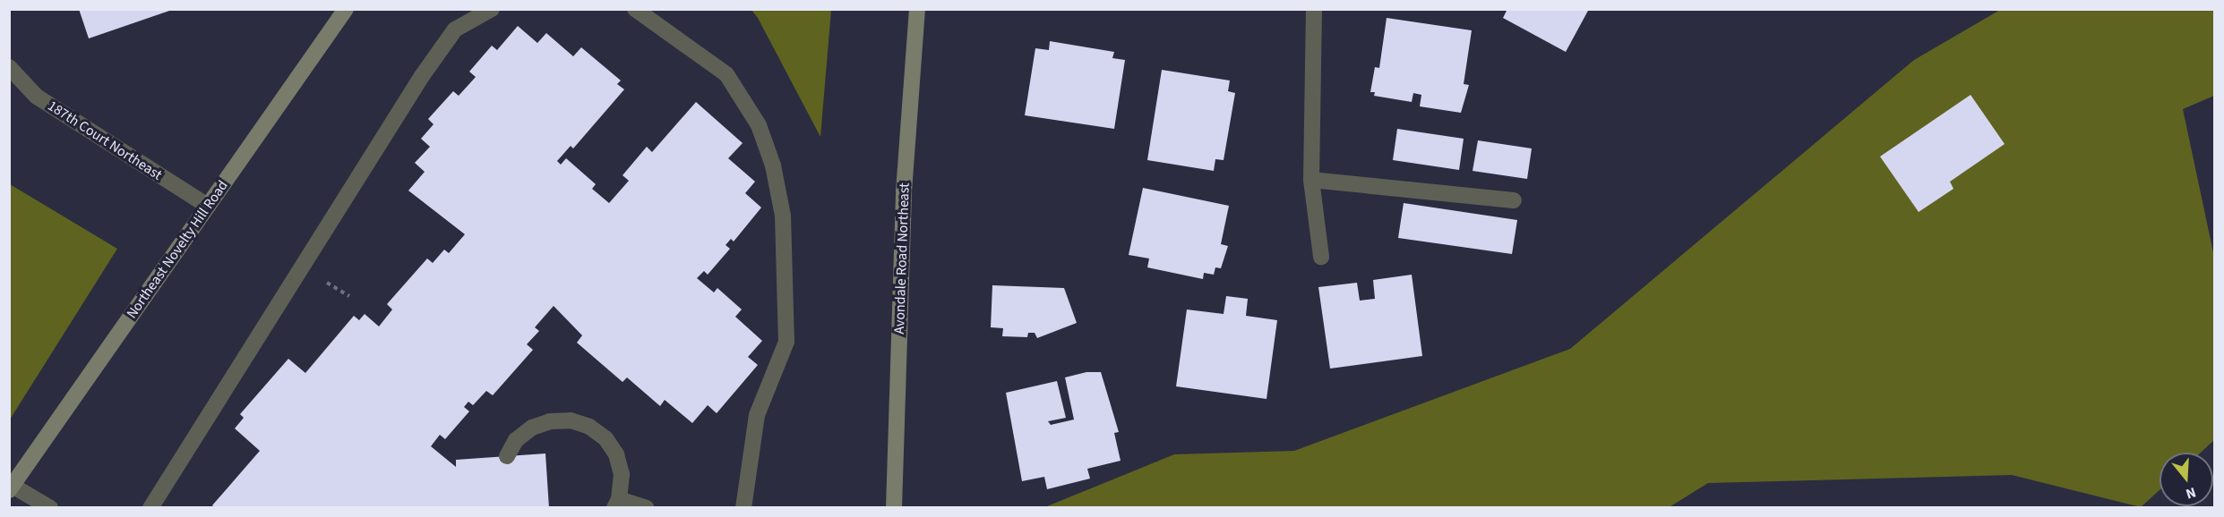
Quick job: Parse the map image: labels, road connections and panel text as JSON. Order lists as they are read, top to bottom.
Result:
{
  "streets": {
    "main road": ["Northeast Novelty Hill Road", "Avondale Road Northeast"],
    "street": ["187th Court Northeast"]
  },
  "crossings": [
    ["187th Court Northeast", "Northeast Novelty Hill Road"]
  ],
  "north": "bottom"
}
